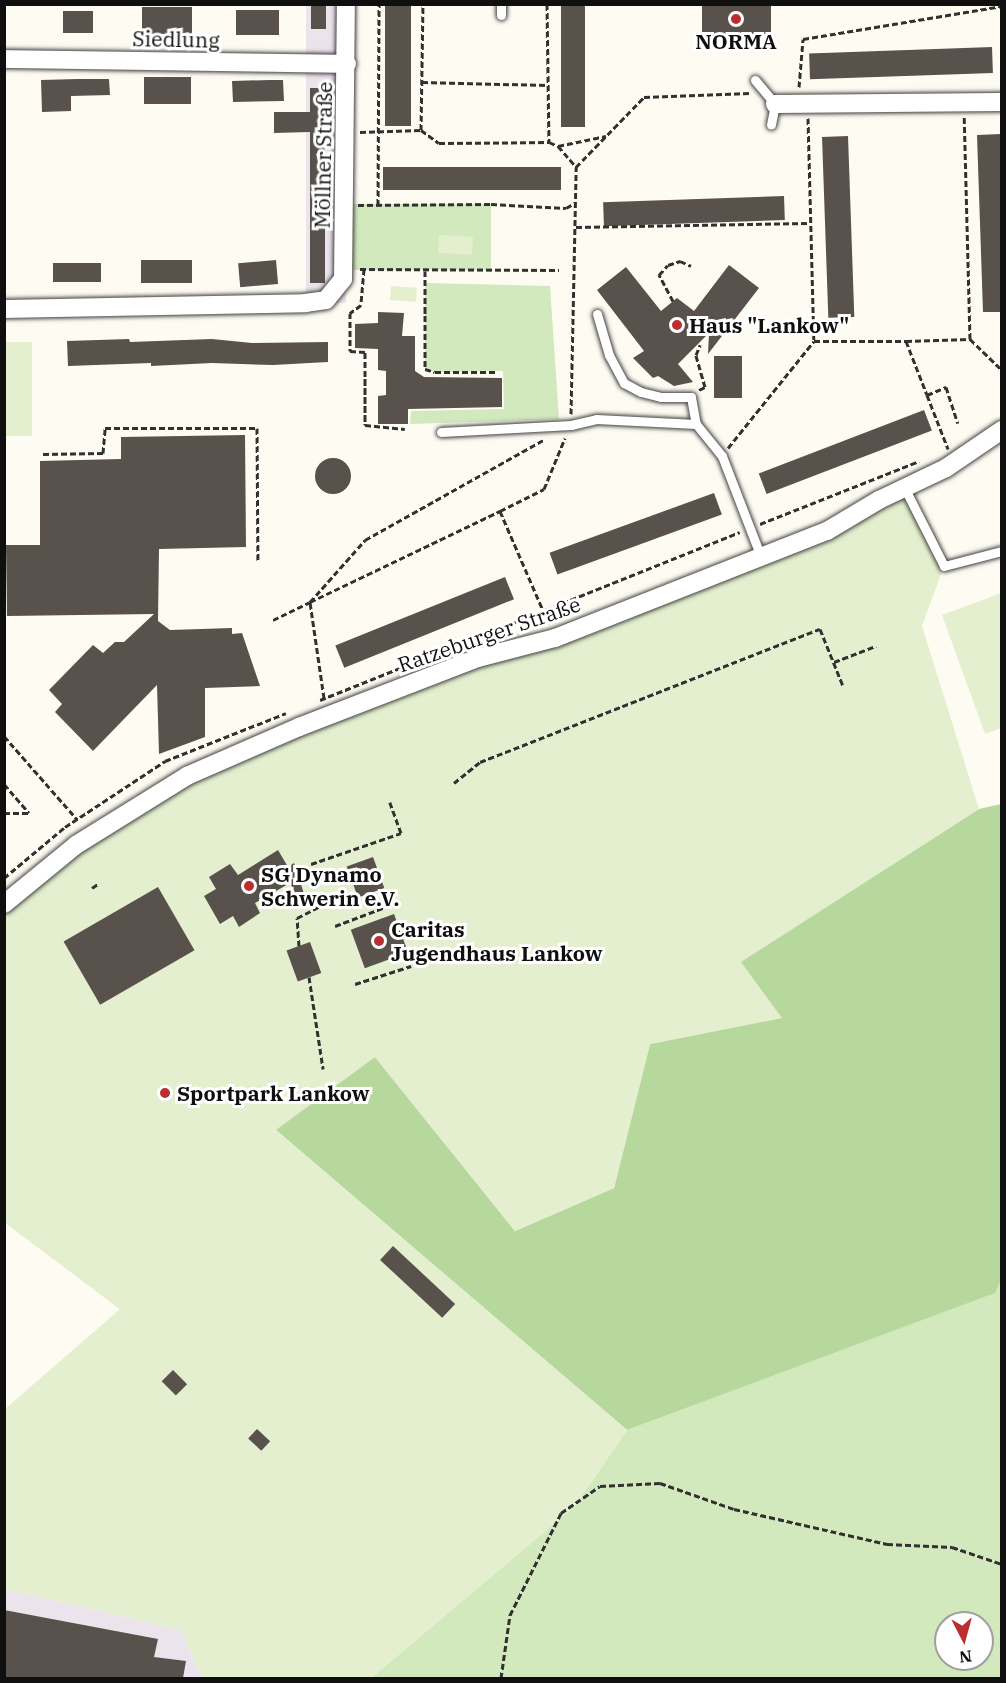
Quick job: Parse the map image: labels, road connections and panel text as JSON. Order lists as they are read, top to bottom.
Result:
{
  "streets": {
    "street": ["Siedlung", "Möllner Straße", "Ratzeburger Straße"]
  },
  "crossings": [
    ["Siedlung", "Möllner Straße"]
  ],
  "places": [
    "NORMA",
    "Haus \"Lankow\"",
    "SG Dynamo Schwerin e.V.",
    "Caritas Jugendhaus Lankow",
    "Sportpark Lankow"
  ],
  "north": "bottom"
}
